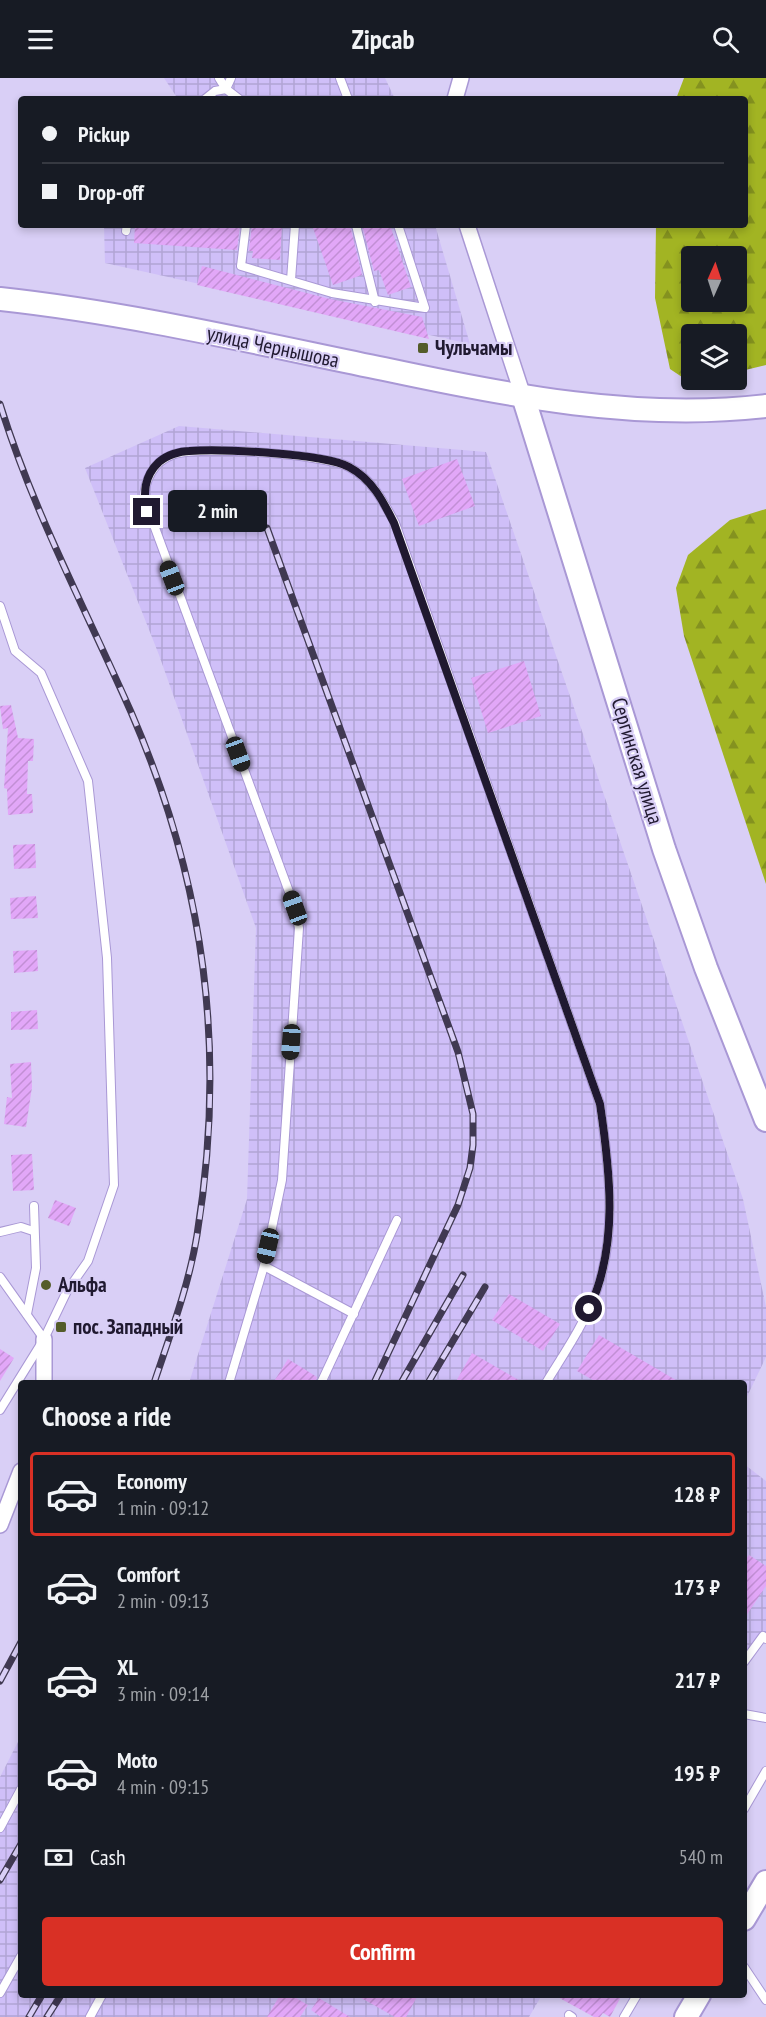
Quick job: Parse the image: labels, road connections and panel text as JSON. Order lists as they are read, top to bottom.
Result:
{
  "streets": {
    "main road": ["улица Чернышова", "Сергинская улица"]
  },
  "crossings": [
    ["улица Чернышова", "Сергинская улица"]
  ],
  "places": {
    "transit": ["Чульчамы", "пос. Западный"],
    "other": ["Альфа"]
  },
  "north": "top",
  "page": {
    "header": "Zipcab",
    "banner": ["Pickup", "Drop-off"],
    "bubble": "2 min",
    "heading": "Choose a ride",
    "list": [
      {
        "name": "Economy",
        "note": "1 min · 09:12",
        "value": "128 ₽"
      },
      {
        "name": "Comfort",
        "note": "2 min · 09:13",
        "value": "173 ₽"
      },
      {
        "name": "XL",
        "note": "3 min · 09:14",
        "value": "217 ₽"
      },
      {
        "name": "Moto",
        "note": "4 min · 09:15",
        "value": "195 ₽"
      }
    ],
    "pay": ["Cash", "540 m"],
    "buttons": "Confirm"
  }
}
